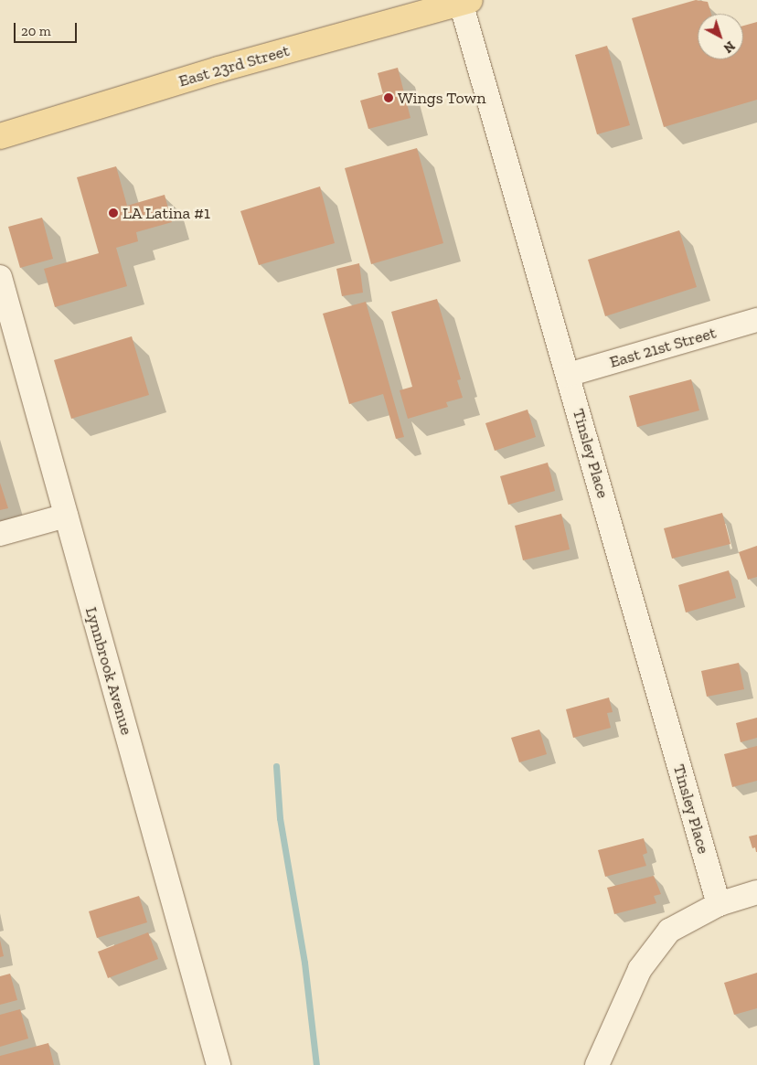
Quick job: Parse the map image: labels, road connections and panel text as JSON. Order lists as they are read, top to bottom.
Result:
{
  "streets": {
    "main road": ["East 23rd Street"],
    "street": ["East 21st Street", "Tinsley Place", "Lynnbrook Avenue"]
  },
  "crossings": [
    ["East 23rd Street", "Tinsley Place"],
    ["East 21st Street", "Tinsley Place"]
  ],
  "places": ["Wings Town", "LA Latina #1"],
  "scale_bar": "20 m",
  "north": "bottom right"
}
